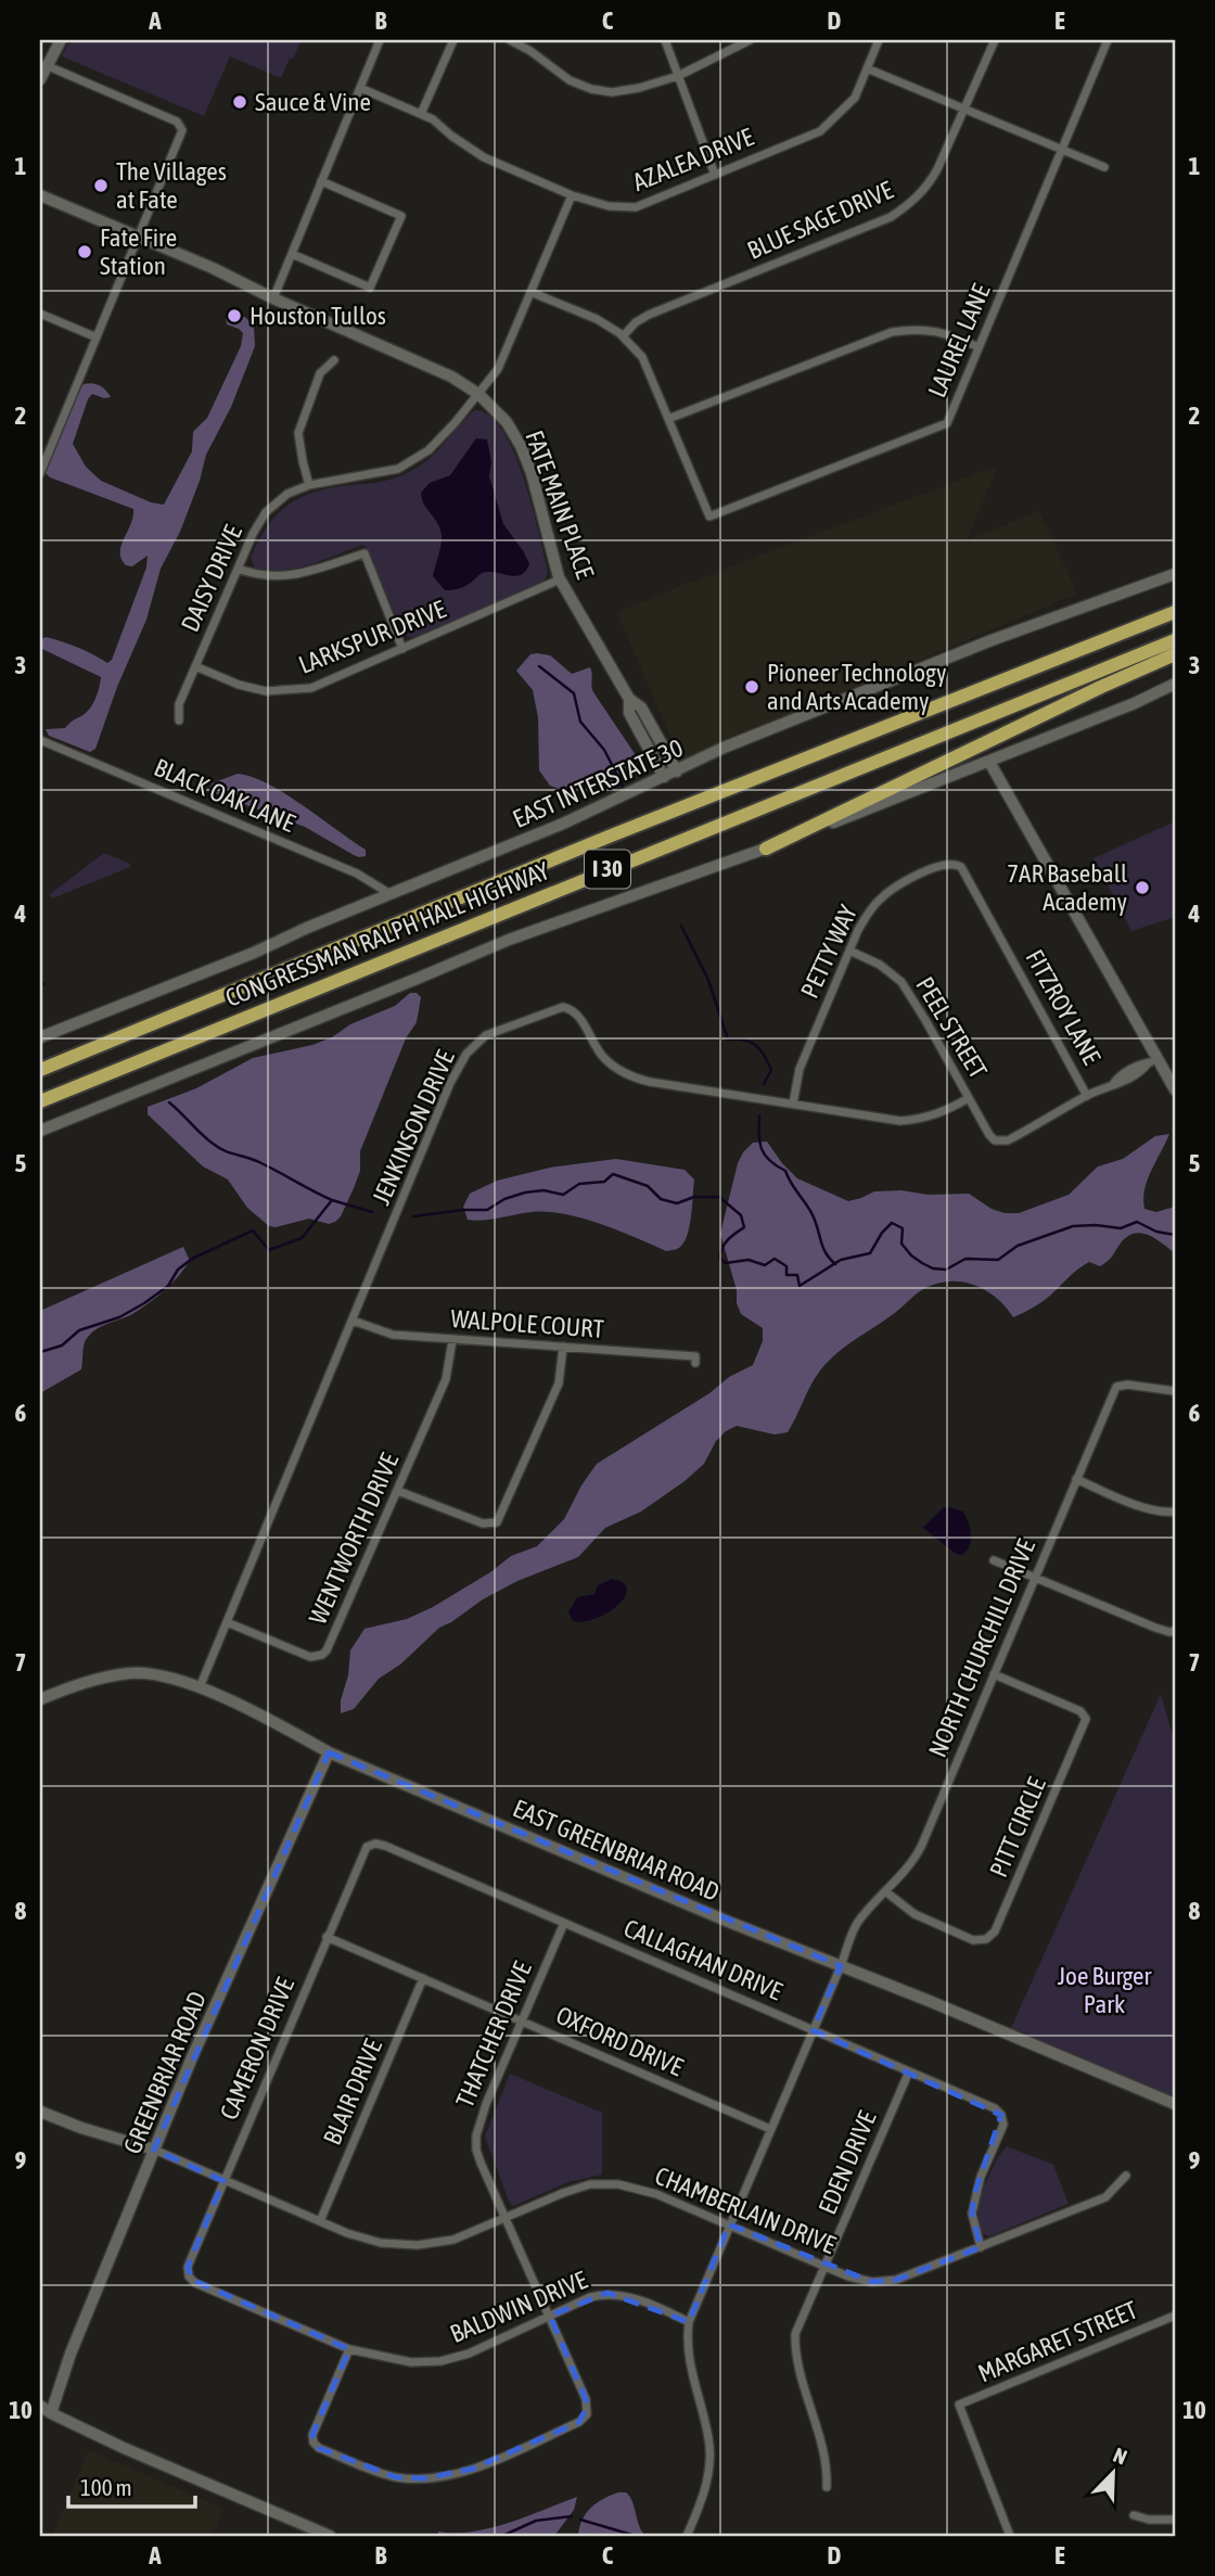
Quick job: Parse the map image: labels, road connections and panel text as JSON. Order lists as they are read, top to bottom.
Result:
{
  "streets": {
    "highway": ["I 30", "CONGRESSMAN RALPH HALL HIGHWAY"],
    "street": [
      "AZALEA DRIVE",
      "BLUE SAGE DRIVE",
      "LAUREL LANE",
      "FATE MAIN PLACE",
      "DAISY DRIVE",
      "LARKSPUR DRIVE",
      "EAST INTERSTATE 30",
      "BLACK OAK LANE",
      "PETTY WAY",
      "FITZROY LANE",
      "PEEL STREET",
      "JENKINSON DRIVE",
      "WALPOLE COURT",
      "WENTWORTH DRIVE",
      "NORTH CHURCHILL DRIVE",
      "PITT CIRCLE",
      "EAST GREENBRIAR ROAD",
      "CALLAGHAN DRIVE",
      "THATCHER DRIVE",
      "OXFORD DRIVE",
      "CAMERON DRIVE",
      "GREENBRIAR ROAD",
      "BLAIR DRIVE",
      "EDEN DRIVE",
      "CHAMBERLAIN DRIVE",
      "BALDWIN DRIVE",
      "MARGARET STREET"
    ]
  },
  "crossings": [
    ["AZALEA DRIVE", "DAISY DRIVE"],
    ["FATE MAIN PLACE", "DAISY DRIVE"],
    ["FATE MAIN PLACE", "LARKSPUR DRIVE"],
    ["FATE MAIN PLACE", "EAST INTERSTATE 30"],
    ["DAISY DRIVE", "LARKSPUR DRIVE"],
    ["EAST INTERSTATE 30", "BLACK OAK LANE"],
    ["PETTY WAY", "FITZROY LANE"],
    ["PETTY WAY", "PEEL STREET"],
    ["PETTY WAY", "JENKINSON DRIVE"],
    ["FITZROY LANE", "PEEL STREET"],
    ["PEEL STREET", "JENKINSON DRIVE"],
    ["JENKINSON DRIVE", "WALPOLE COURT"],
    ["JENKINSON DRIVE", "WENTWORTH DRIVE"],
    ["JENKINSON DRIVE", "EAST GREENBRIAR ROAD"],
    ["WALPOLE COURT", "WENTWORTH DRIVE"],
    ["NORTH CHURCHILL DRIVE", "PITT CIRCLE"],
    ["NORTH CHURCHILL DRIVE", "EAST GREENBRIAR ROAD"],
    ["NORTH CHURCHILL DRIVE", "CALLAGHAN DRIVE"],
    ["NORTH CHURCHILL DRIVE", "OXFORD DRIVE"],
    ["NORTH CHURCHILL DRIVE", "CHAMBERLAIN DRIVE"],
    ["NORTH CHURCHILL DRIVE", "BALDWIN DRIVE"],
    ["EAST GREENBRIAR ROAD", "GREENBRIAR ROAD"],
    ["CALLAGHAN DRIVE", "THATCHER DRIVE"],
    ["CALLAGHAN DRIVE", "CAMERON DRIVE"],
    ["CALLAGHAN DRIVE", "EDEN DRIVE"],
    ["CALLAGHAN DRIVE", "CHAMBERLAIN DRIVE"],
    ["THATCHER DRIVE", "OXFORD DRIVE"],
    ["THATCHER DRIVE", "CHAMBERLAIN DRIVE"],
    ["THATCHER DRIVE", "BALDWIN DRIVE"],
    ["OXFORD DRIVE", "CAMERON DRIVE"],
    ["OXFORD DRIVE", "BLAIR DRIVE"],
    ["CAMERON DRIVE", "CHAMBERLAIN DRIVE"],
    ["CAMERON DRIVE", "BALDWIN DRIVE"],
    ["GREENBRIAR ROAD", "CHAMBERLAIN DRIVE"],
    ["BLAIR DRIVE", "CHAMBERLAIN DRIVE"],
    ["EDEN DRIVE", "CHAMBERLAIN DRIVE"]
  ],
  "parks": ["Joe Burger Park"],
  "places": [
    "Sauce & Vine",
    "The Villages at Fate",
    "Fate Fire Station",
    "Houston Tullos",
    "Pioneer Technology and Arts Academy",
    "7AR Baseball Academy"
  ],
  "scale_bar": "100 m",
  "north": "top right",
  "grid": {
    "columns": [
      "A",
      "B",
      "C",
      "D",
      "E"
    ],
    "rows": [
      "1",
      "2",
      "3",
      "4",
      "5",
      "6",
      "7",
      "8",
      "9",
      "10"
    ]
  }
}
